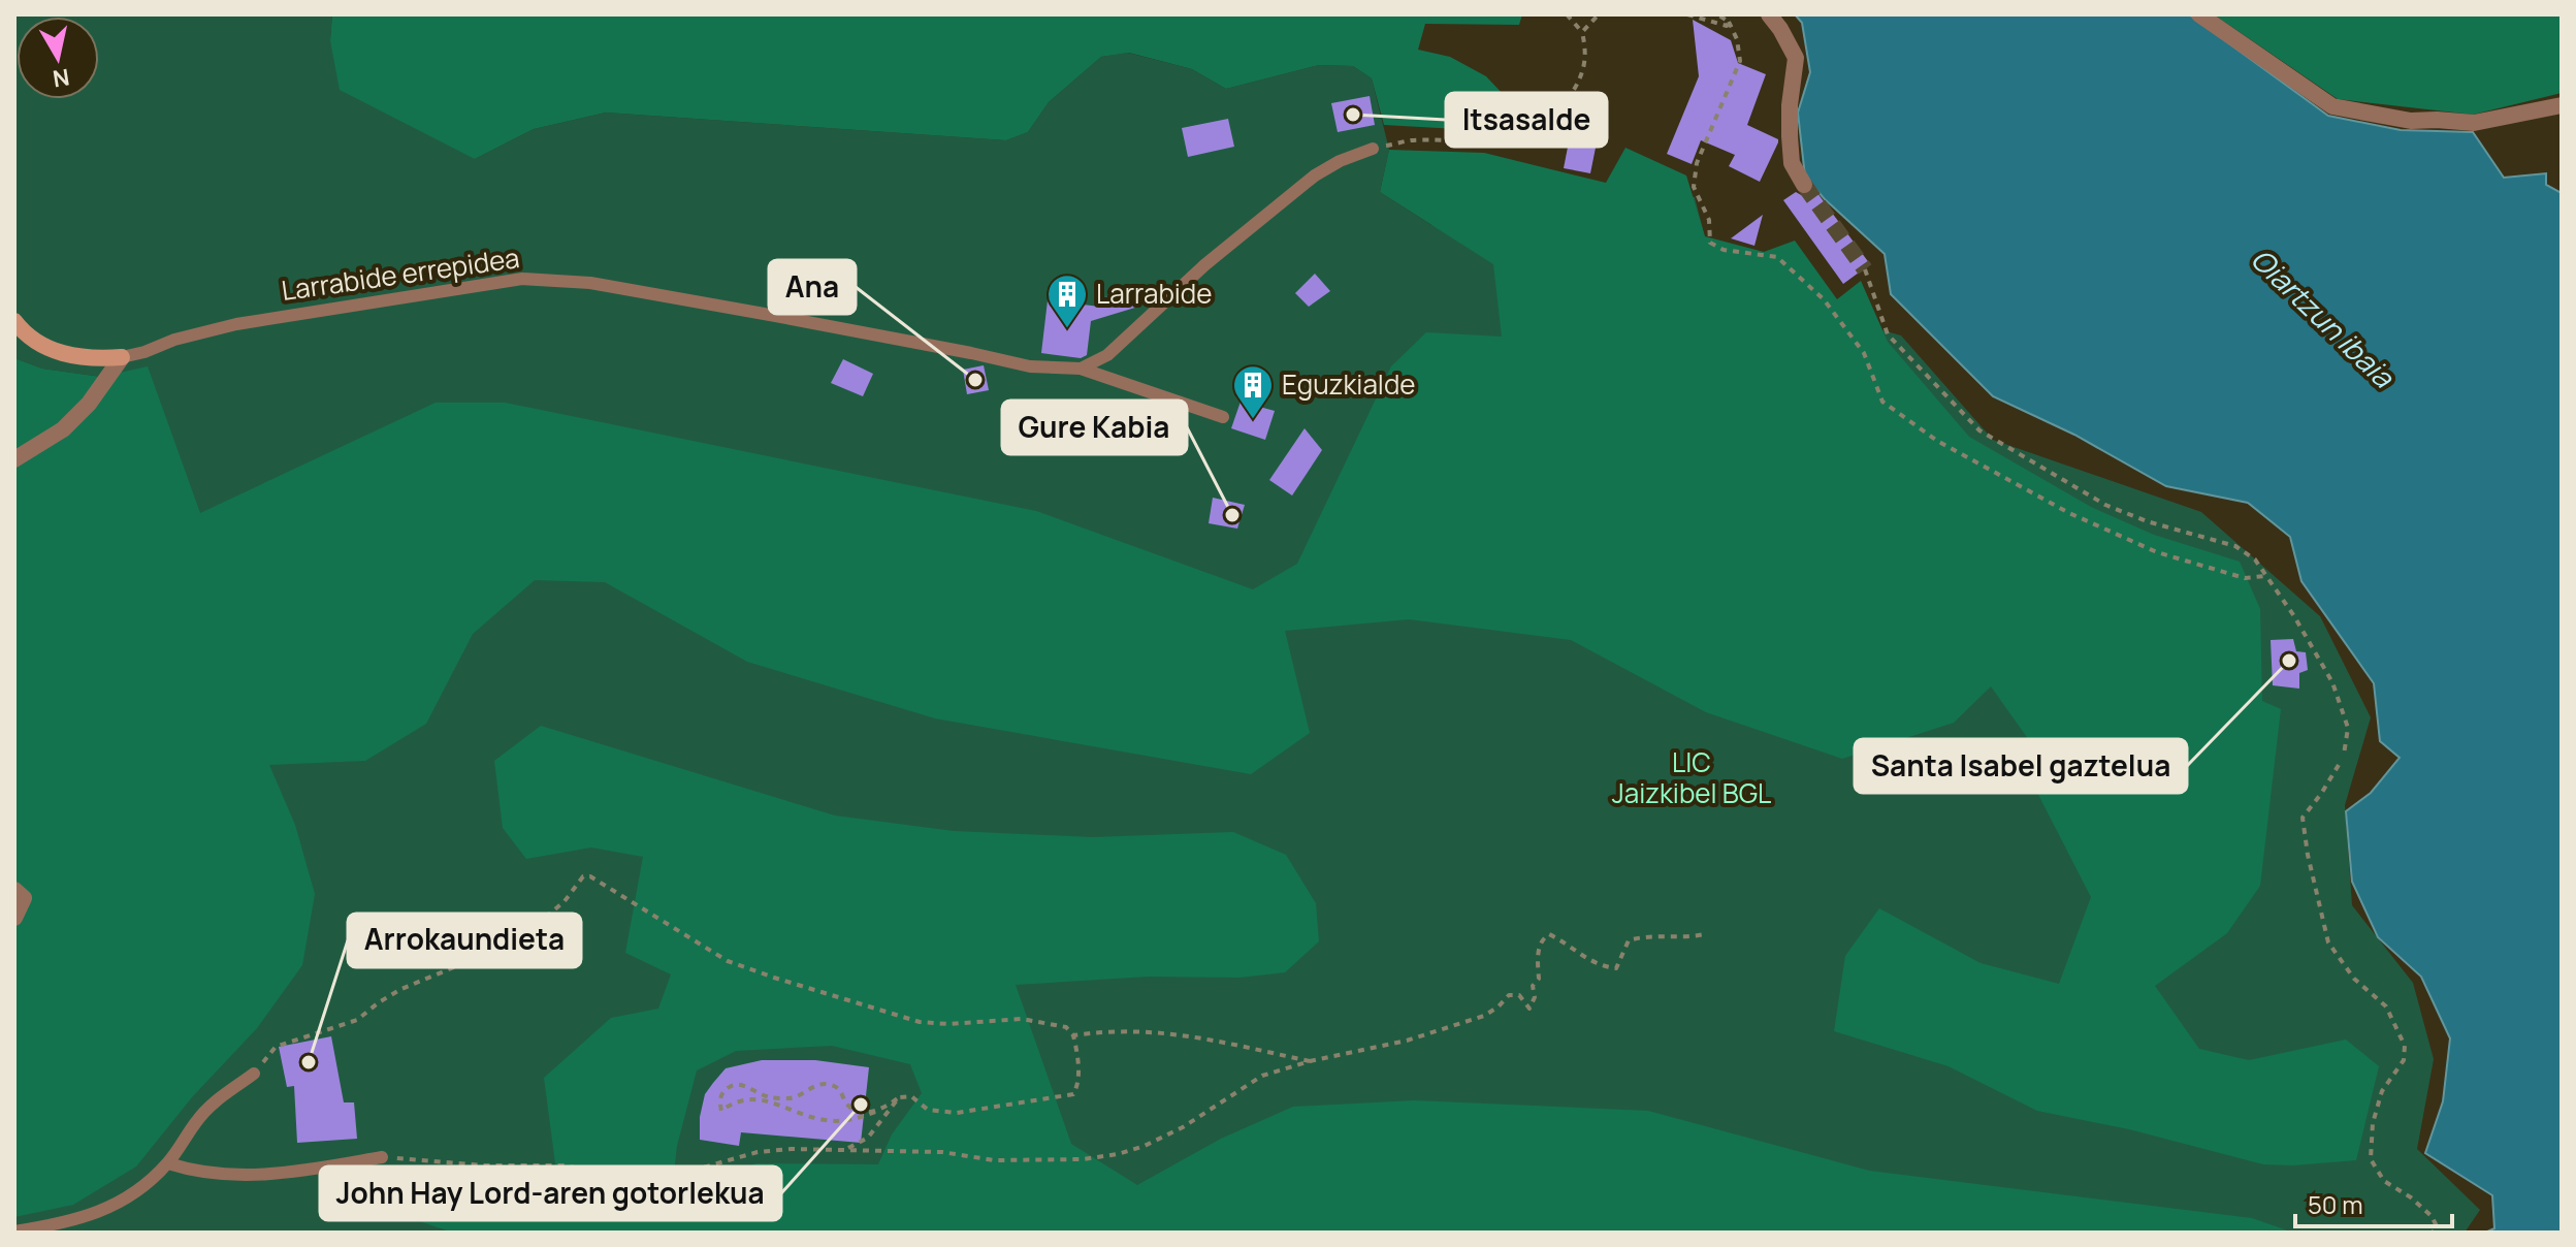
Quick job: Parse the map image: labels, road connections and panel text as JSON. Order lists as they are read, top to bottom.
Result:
{
  "streets": {
    "street": ["Larrabide errepidea"]
  },
  "water": ["Oiartzun ibaia"],
  "parks": ["LIC Jaizkibel BGL"],
  "places": {
    "other": [
      "Itsasalde",
      "Ana",
      "Gure Kabia",
      "Santa Isabel gaztelua",
      "Arrokaundieta",
      "John Hay Lord-aren gotorlekua"
    ],
    "building": ["Larrabide", "Eguzkialde"]
  },
  "scale_bar": "50 m",
  "north": "bottom"
}
